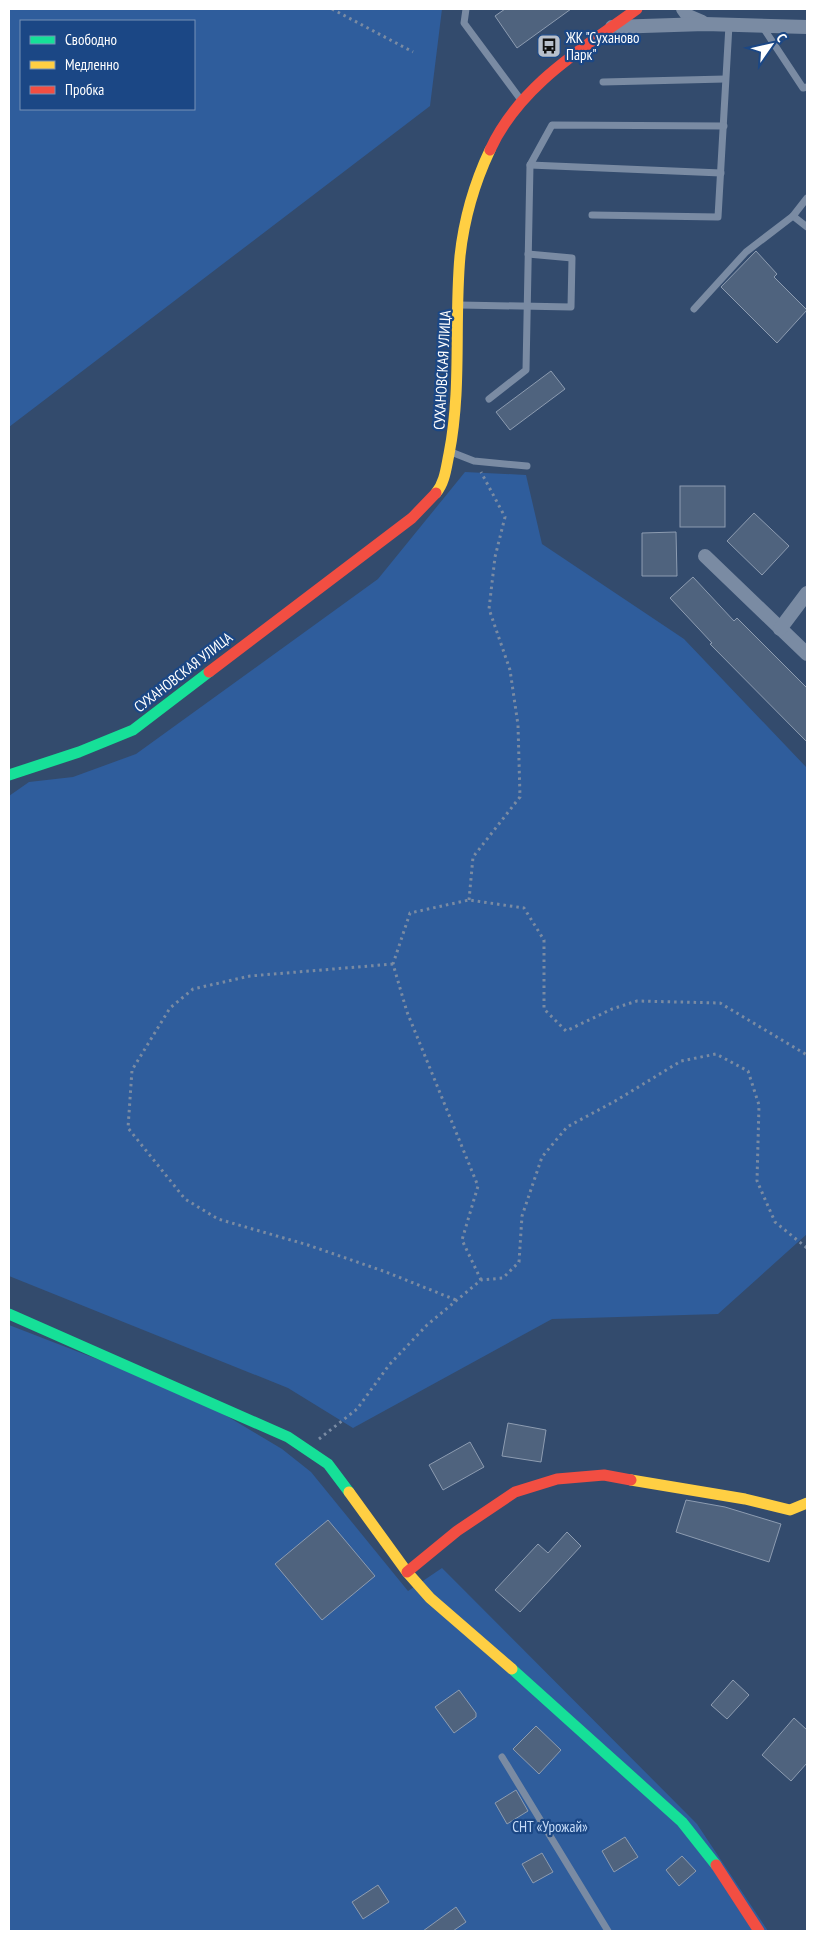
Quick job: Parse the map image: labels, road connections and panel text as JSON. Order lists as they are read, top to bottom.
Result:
{
  "streets": {
    "street": ["СУХАНОВСКАЯ УЛИЦА"]
  },
  "parks": ["СНТ «Урожай»"],
  "places": {
    "bus stop": ["ЖК \"Суханово Парк\""]
  },
  "legend": ["Свободно", "Медленно", "Пробка"],
  "north": "top right"
}
